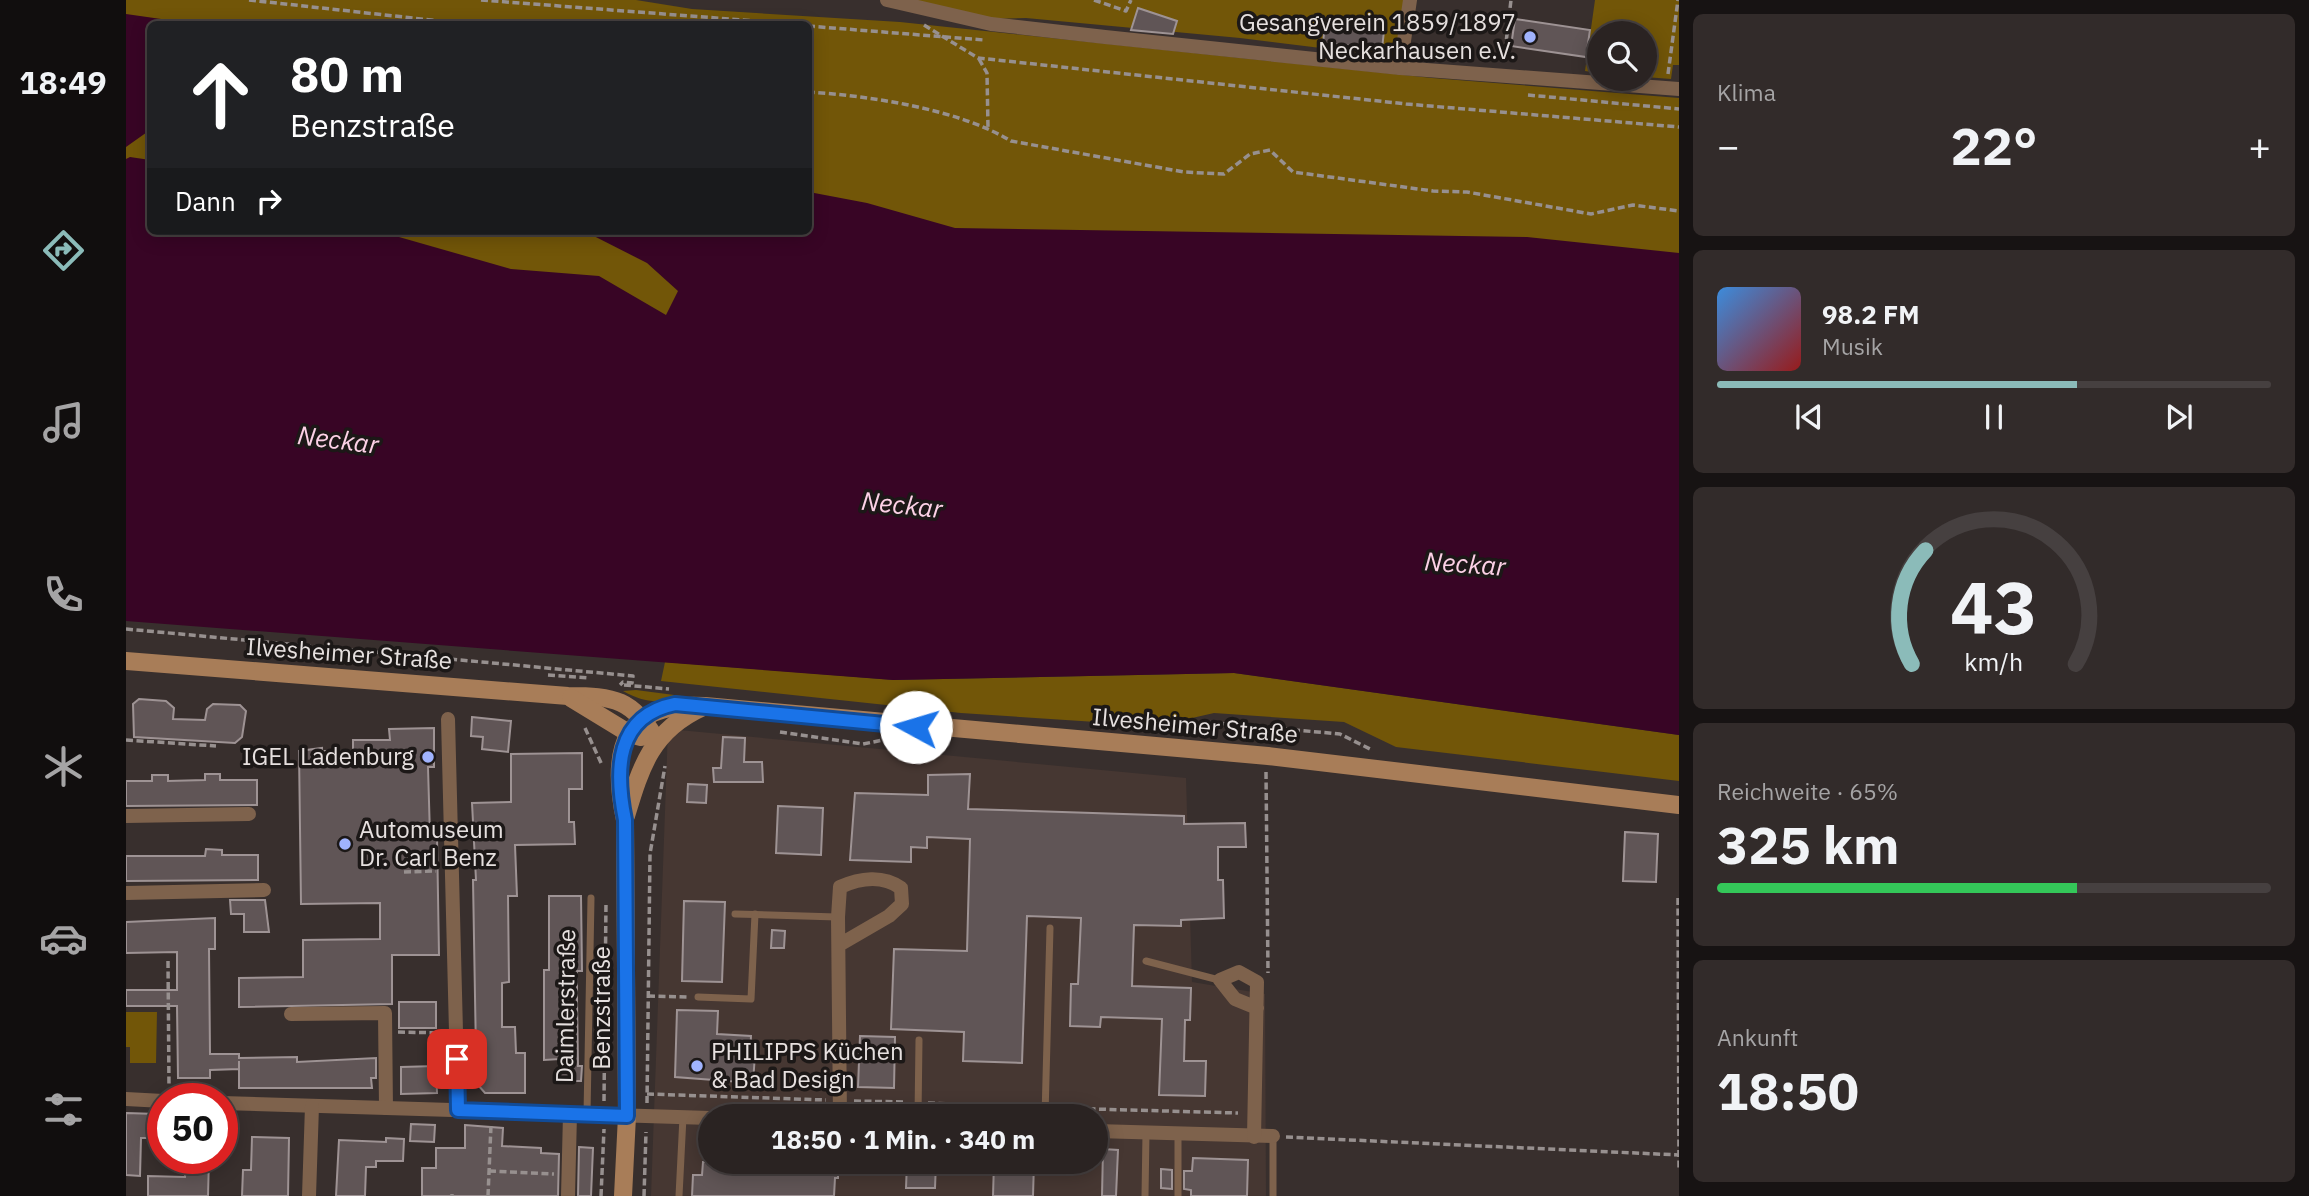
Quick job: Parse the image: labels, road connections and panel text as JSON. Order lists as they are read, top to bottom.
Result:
{
  "streets": {
    "main road": ["Ilvesheimer Straße", "Benzstraße"],
    "street": ["Daimlerstraße"]
  },
  "crossings": [
    ["Ilvesheimer Straße", "Benzstraße"],
    ["Daimlerstraße", "Benzstraße"]
  ],
  "water": ["Neckar"],
  "places": [
    "Gesangverein 1859/1897 Neckarhausen e.V.",
    "IGEL Ladenburg",
    "Automuseum Dr. Carl Benz",
    "PHILIPPS Küchen & Bad Design"
  ],
  "page": {
    "tabs": "18:49",
    "tile": [
      "Klima",
      ["Reichweite · 65%", "325 km"],
      ["Ankunft", "18:50"]
    ],
    "turn": ["80 m", "Benzstraße"],
    "heat": ["−", "22°", "+"],
    "then": "Dann",
    "song": ["98.2 FM", "Musik"],
    "limit": "50",
    "trip": "18:50 · 1 Min. · 340 m",
    "gauge": ["43", "km/h"]
  }
}
